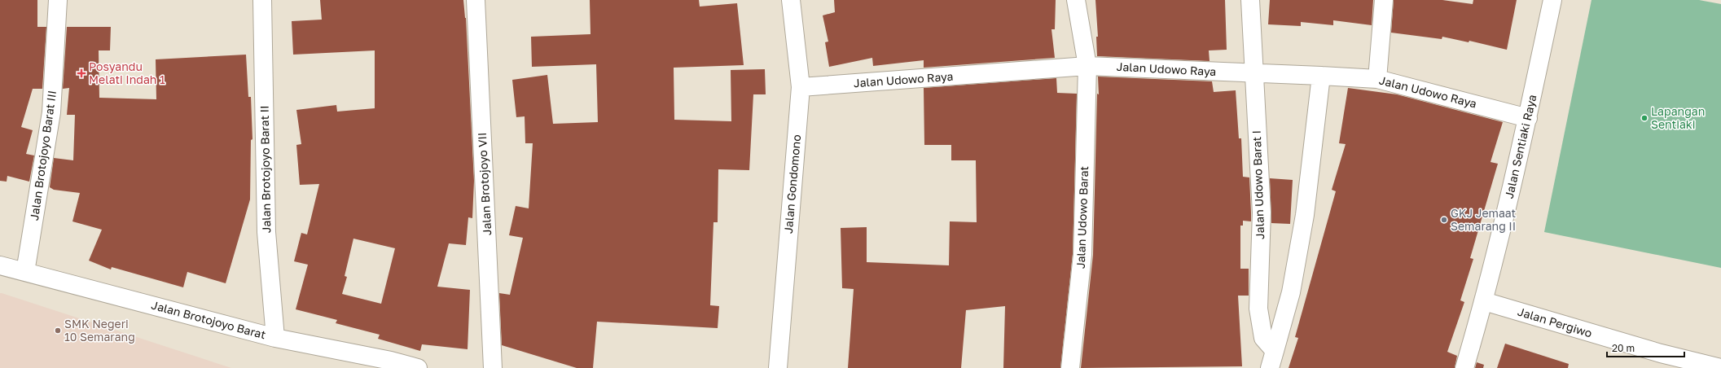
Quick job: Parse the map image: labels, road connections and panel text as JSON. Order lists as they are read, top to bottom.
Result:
{
  "streets": {
    "street": [
      "Jalan Udowo Raya",
      "Jalan Sentiaki Raya",
      "Jalan Brotojoyo Barat III",
      "Jalan Brotojoyo Barat II",
      "Jalan Brotojoyo VII",
      "Jalan Gondomono",
      "Jalan Udowo Barat I",
      "Jalan Udowo Barat",
      "Jalan Brotojoyo Barat",
      "Jalan Pergiwo"
    ]
  },
  "crossings": [
    ["Jalan Udowo Raya", "Jalan Sentiaki Raya"],
    ["Jalan Udowo Raya", "Jalan Gondomono"],
    ["Jalan Udowo Raya", "Jalan Udowo Barat I"],
    ["Jalan Udowo Raya", "Jalan Udowo Barat"],
    ["Jalan Sentiaki Raya", "Jalan Pergiwo"],
    ["Jalan Brotojoyo Barat III", "Jalan Brotojoyo Barat"],
    ["Jalan Brotojoyo Barat II", "Jalan Brotojoyo Barat"]
  ],
  "places": {
    "health": ["Posyandu Melati Indah 1"],
    "other": ["Lapangan Sentiaki", "GKJ Jemaat Semarang II", "SMK Negeri 10 Semarang"]
  },
  "scale_bar": "20 m"
}
